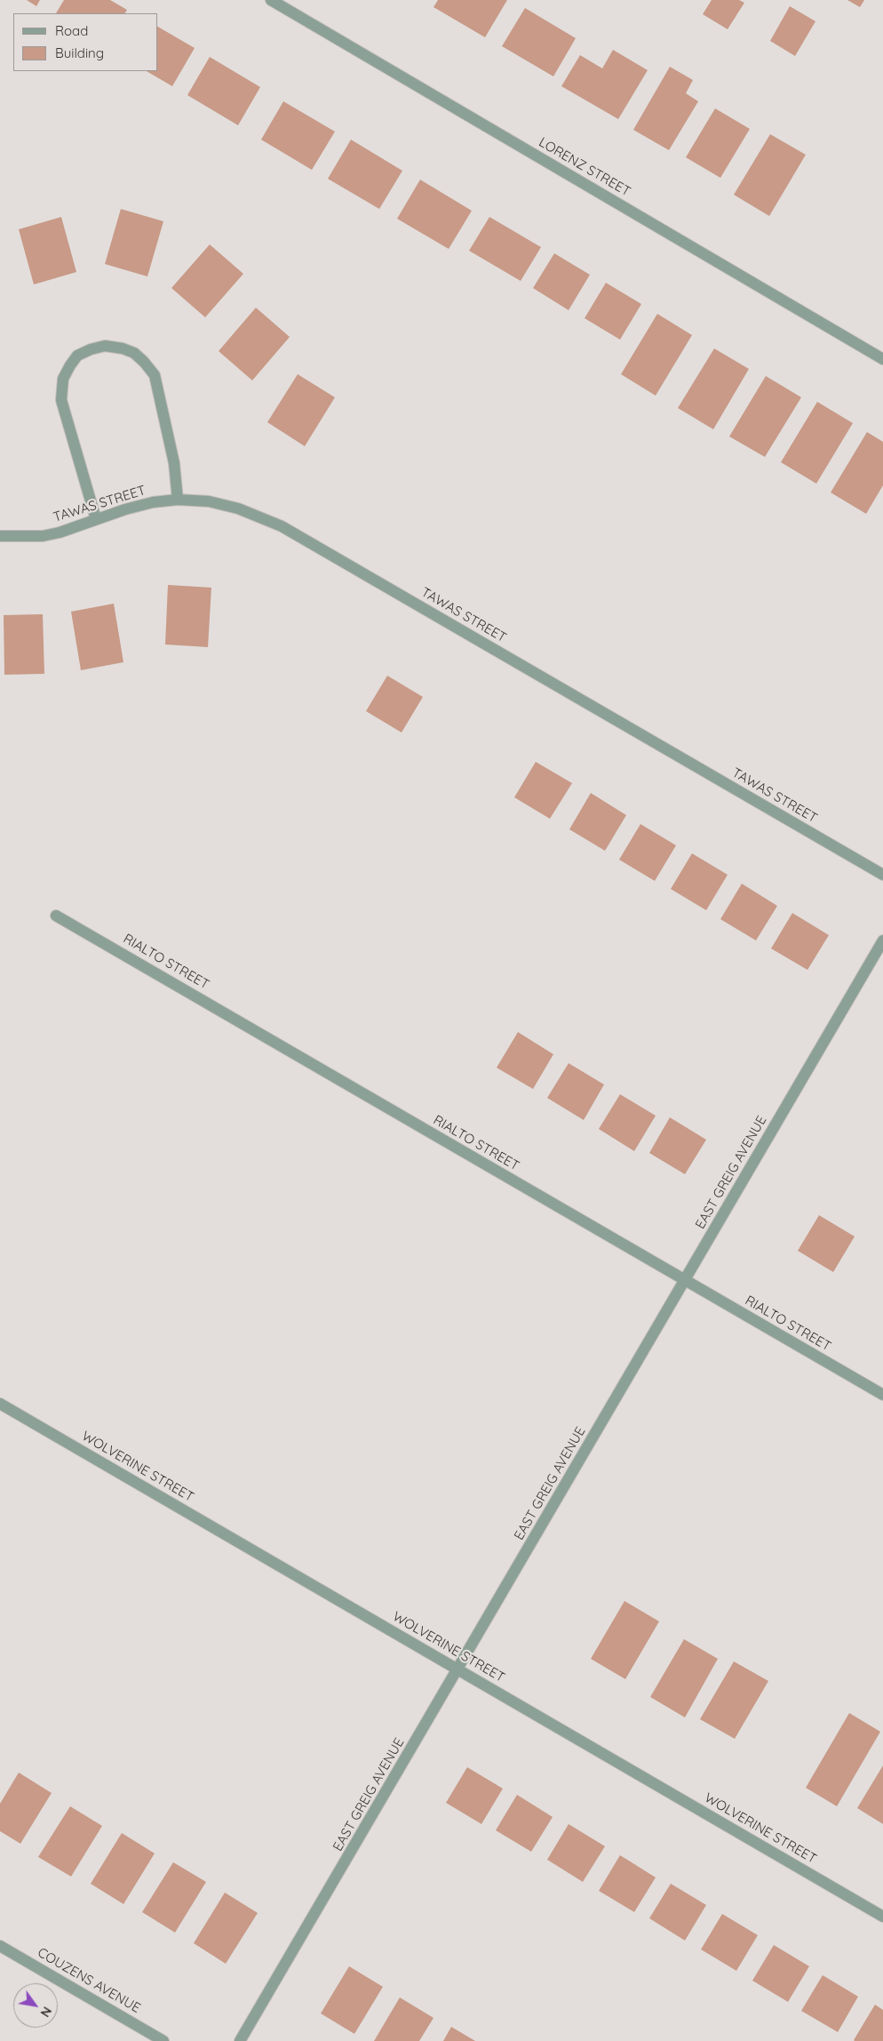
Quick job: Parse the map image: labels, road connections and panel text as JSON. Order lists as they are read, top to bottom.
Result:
{
  "streets": {
    "street": [
      "LORENZ STREET",
      "TAWAS STREET",
      "RIALTO STREET",
      "EAST GREIG AVENUE",
      "WOLVERINE STREET",
      "COUZENS AVENUE"
    ]
  },
  "crossings": [
    ["RIALTO STREET", "EAST GREIG AVENUE"],
    ["EAST GREIG AVENUE", "WOLVERINE STREET"]
  ],
  "legend": ["Road", "Building"],
  "north": "bottom right"
}
